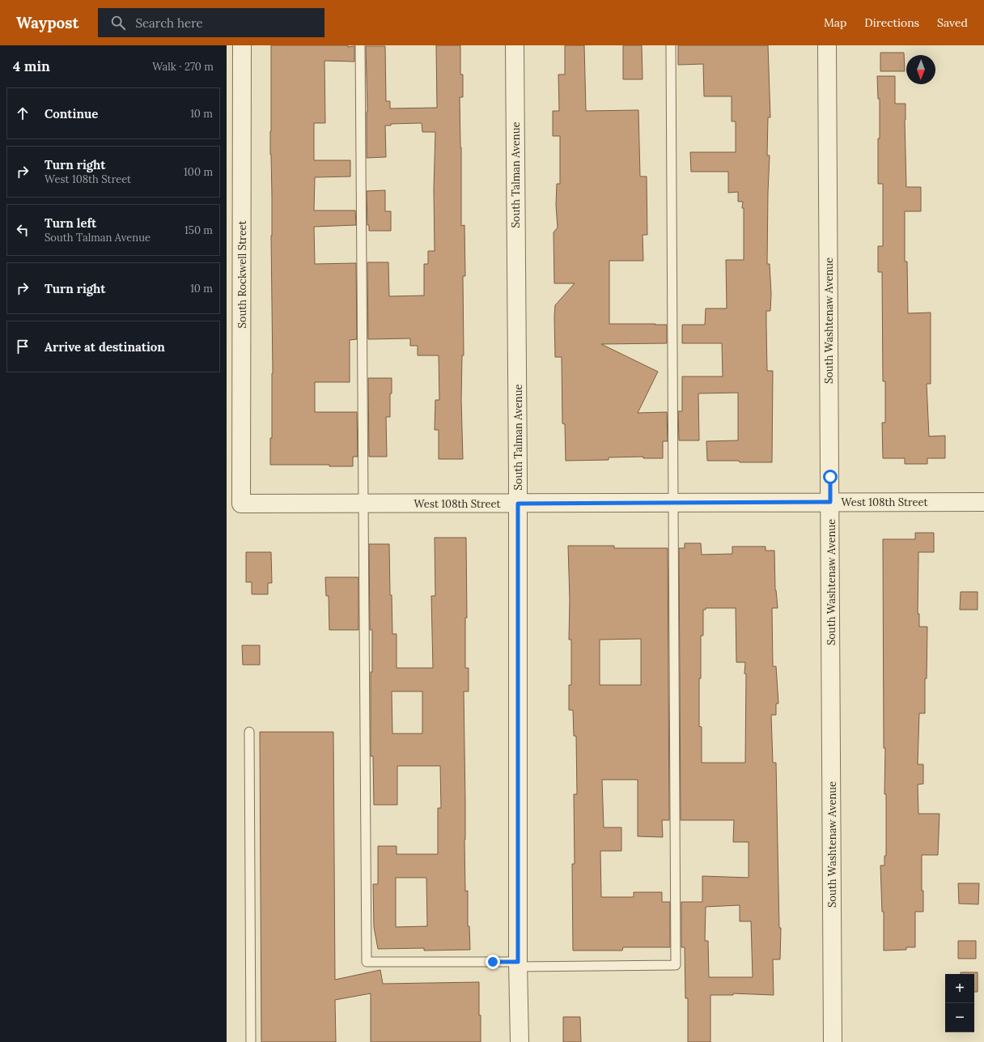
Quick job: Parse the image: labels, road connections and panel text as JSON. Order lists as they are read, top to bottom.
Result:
{
  "streets": {
    "street": [
      "South Talman Avenue",
      "South Rockwell Street",
      "South Washtenaw Avenue",
      "West 108th Street"
    ]
  },
  "crossings": [
    ["South Talman Avenue", "West 108th Street"],
    ["South Rockwell Street", "West 108th Street"],
    ["South Washtenaw Avenue", "West 108th Street"]
  ],
  "north": "bottom",
  "page": {
    "header": "Waypost",
    "search": "Search here",
    "nav": ["Map", "Directions", "Saved"],
    "heading": ["4 min", "Walk · 270 m"],
    "list": [
      ["Continue", "10 m"],
      ["Turn right", "West 108th Street", "100 m"],
      ["Turn left", "South Talman Avenue", "150 m"],
      ["Turn right", "10 m"],
      "Arrive at destination"
    ],
    "map_buttons": ["+", "−"]
  }
}
